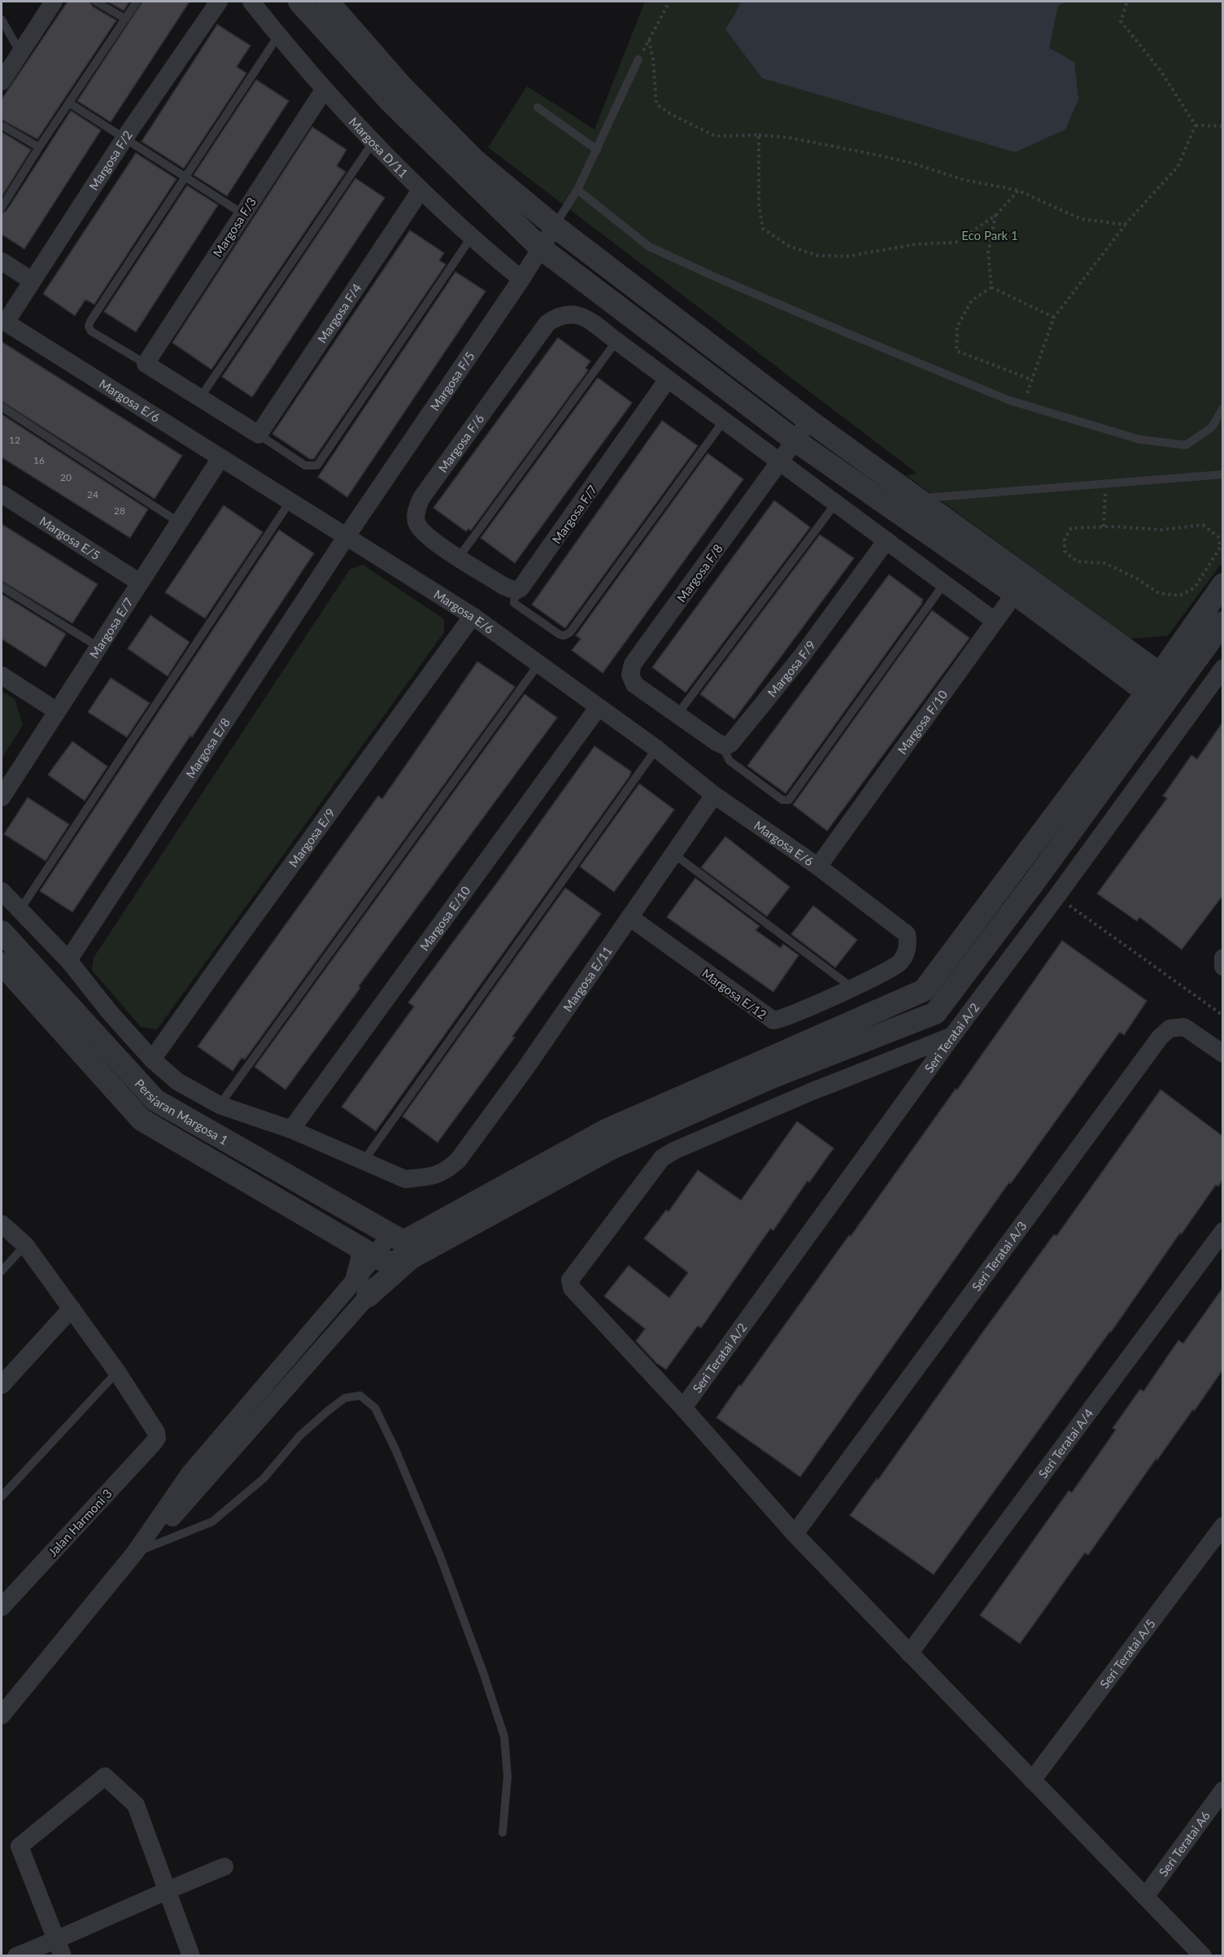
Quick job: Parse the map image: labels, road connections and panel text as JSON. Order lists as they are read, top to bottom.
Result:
{
  "streets": {
    "street": [
      "Margosa D/11",
      "Margosa F/2",
      "Margosa F/3",
      "Margosa F/4",
      "Margosa F/5",
      "Margosa E/6",
      "Margosa F/6",
      "Margosa F/7",
      "Margosa E/5",
      "Margosa F/8",
      "Margosa E/7",
      "Margosa F/9",
      "Margosa F/10",
      "Margosa E/8",
      "Margosa E/9",
      "Margosa E/10",
      "Margosa E/11",
      "Margosa E/12",
      "Seri Teratai A/2",
      "Persiaran Margosa 1",
      "Seri Teratai A/3",
      "Seri Teratai A/4",
      "Jalan Harmoni 3",
      "Seri Teratai A/5",
      "Seri Teratai A6"
    ]
  },
  "crossings": [
    ["Margosa D/11", "Margosa F/3"],
    ["Margosa D/11", "Margosa F/4"],
    ["Margosa D/11", "Margosa F/5"],
    ["Margosa F/2", "Margosa E/6"],
    ["Margosa F/5", "Margosa E/6"],
    ["Margosa F/5", "Margosa E/8"],
    ["Margosa E/6", "Margosa E/7"],
    ["Margosa E/6", "Margosa F/10"],
    ["Margosa E/6", "Margosa E/8"],
    ["Margosa E/6", "Margosa E/9"],
    ["Margosa E/6", "Margosa E/10"],
    ["Margosa E/6", "Margosa E/11"],
    ["Margosa E/6", "Margosa E/12"],
    ["Margosa E/5", "Margosa E/7"],
    ["Margosa E/11", "Margosa E/12"]
  ],
  "parks": ["Eco Park 1"],
  "house_numbers": [
    "12",
    "16",
    "20",
    "24",
    "28"
  ]
}
